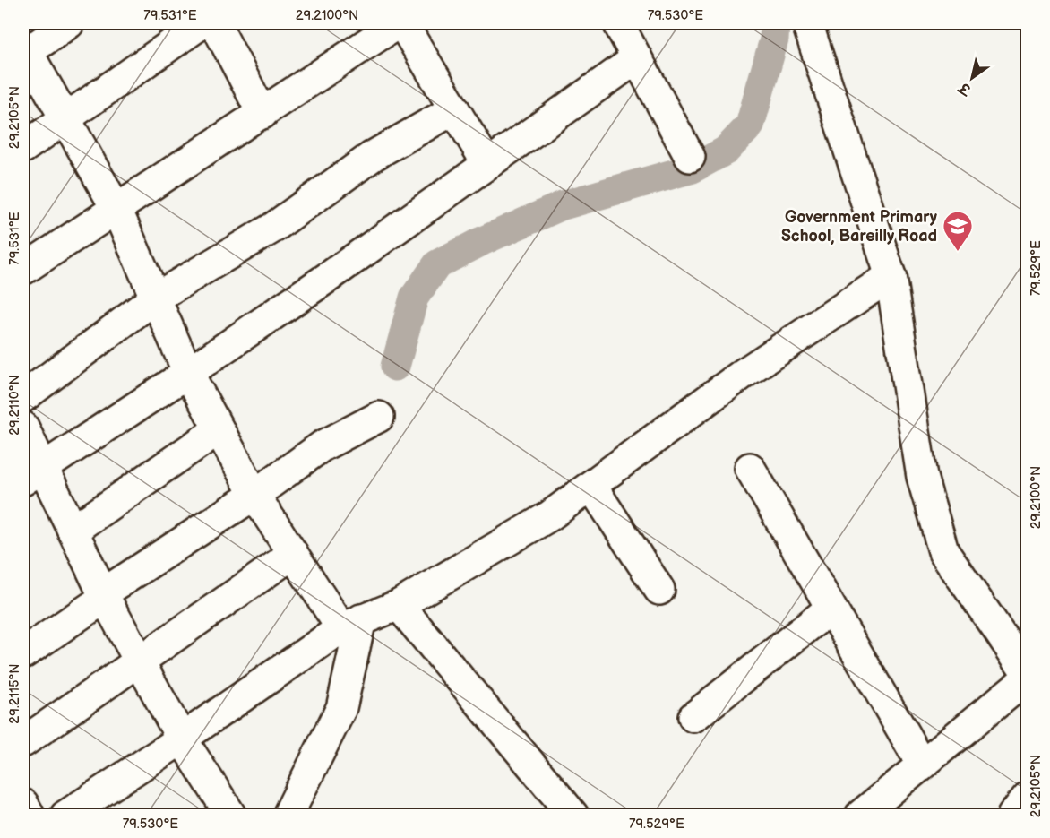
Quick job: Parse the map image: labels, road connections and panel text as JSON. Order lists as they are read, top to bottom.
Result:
{
  "places": {
    "school or university": ["Government Primary School, Bareilly Road"]
  },
  "north": "bottom left",
  "coordinates": [
    "79.531°E",
    "29.2100°N",
    "79.530°E",
    "29.2105°N",
    "79.529°E",
    "29.2110°N",
    "29.2115°N"
  ]
}
